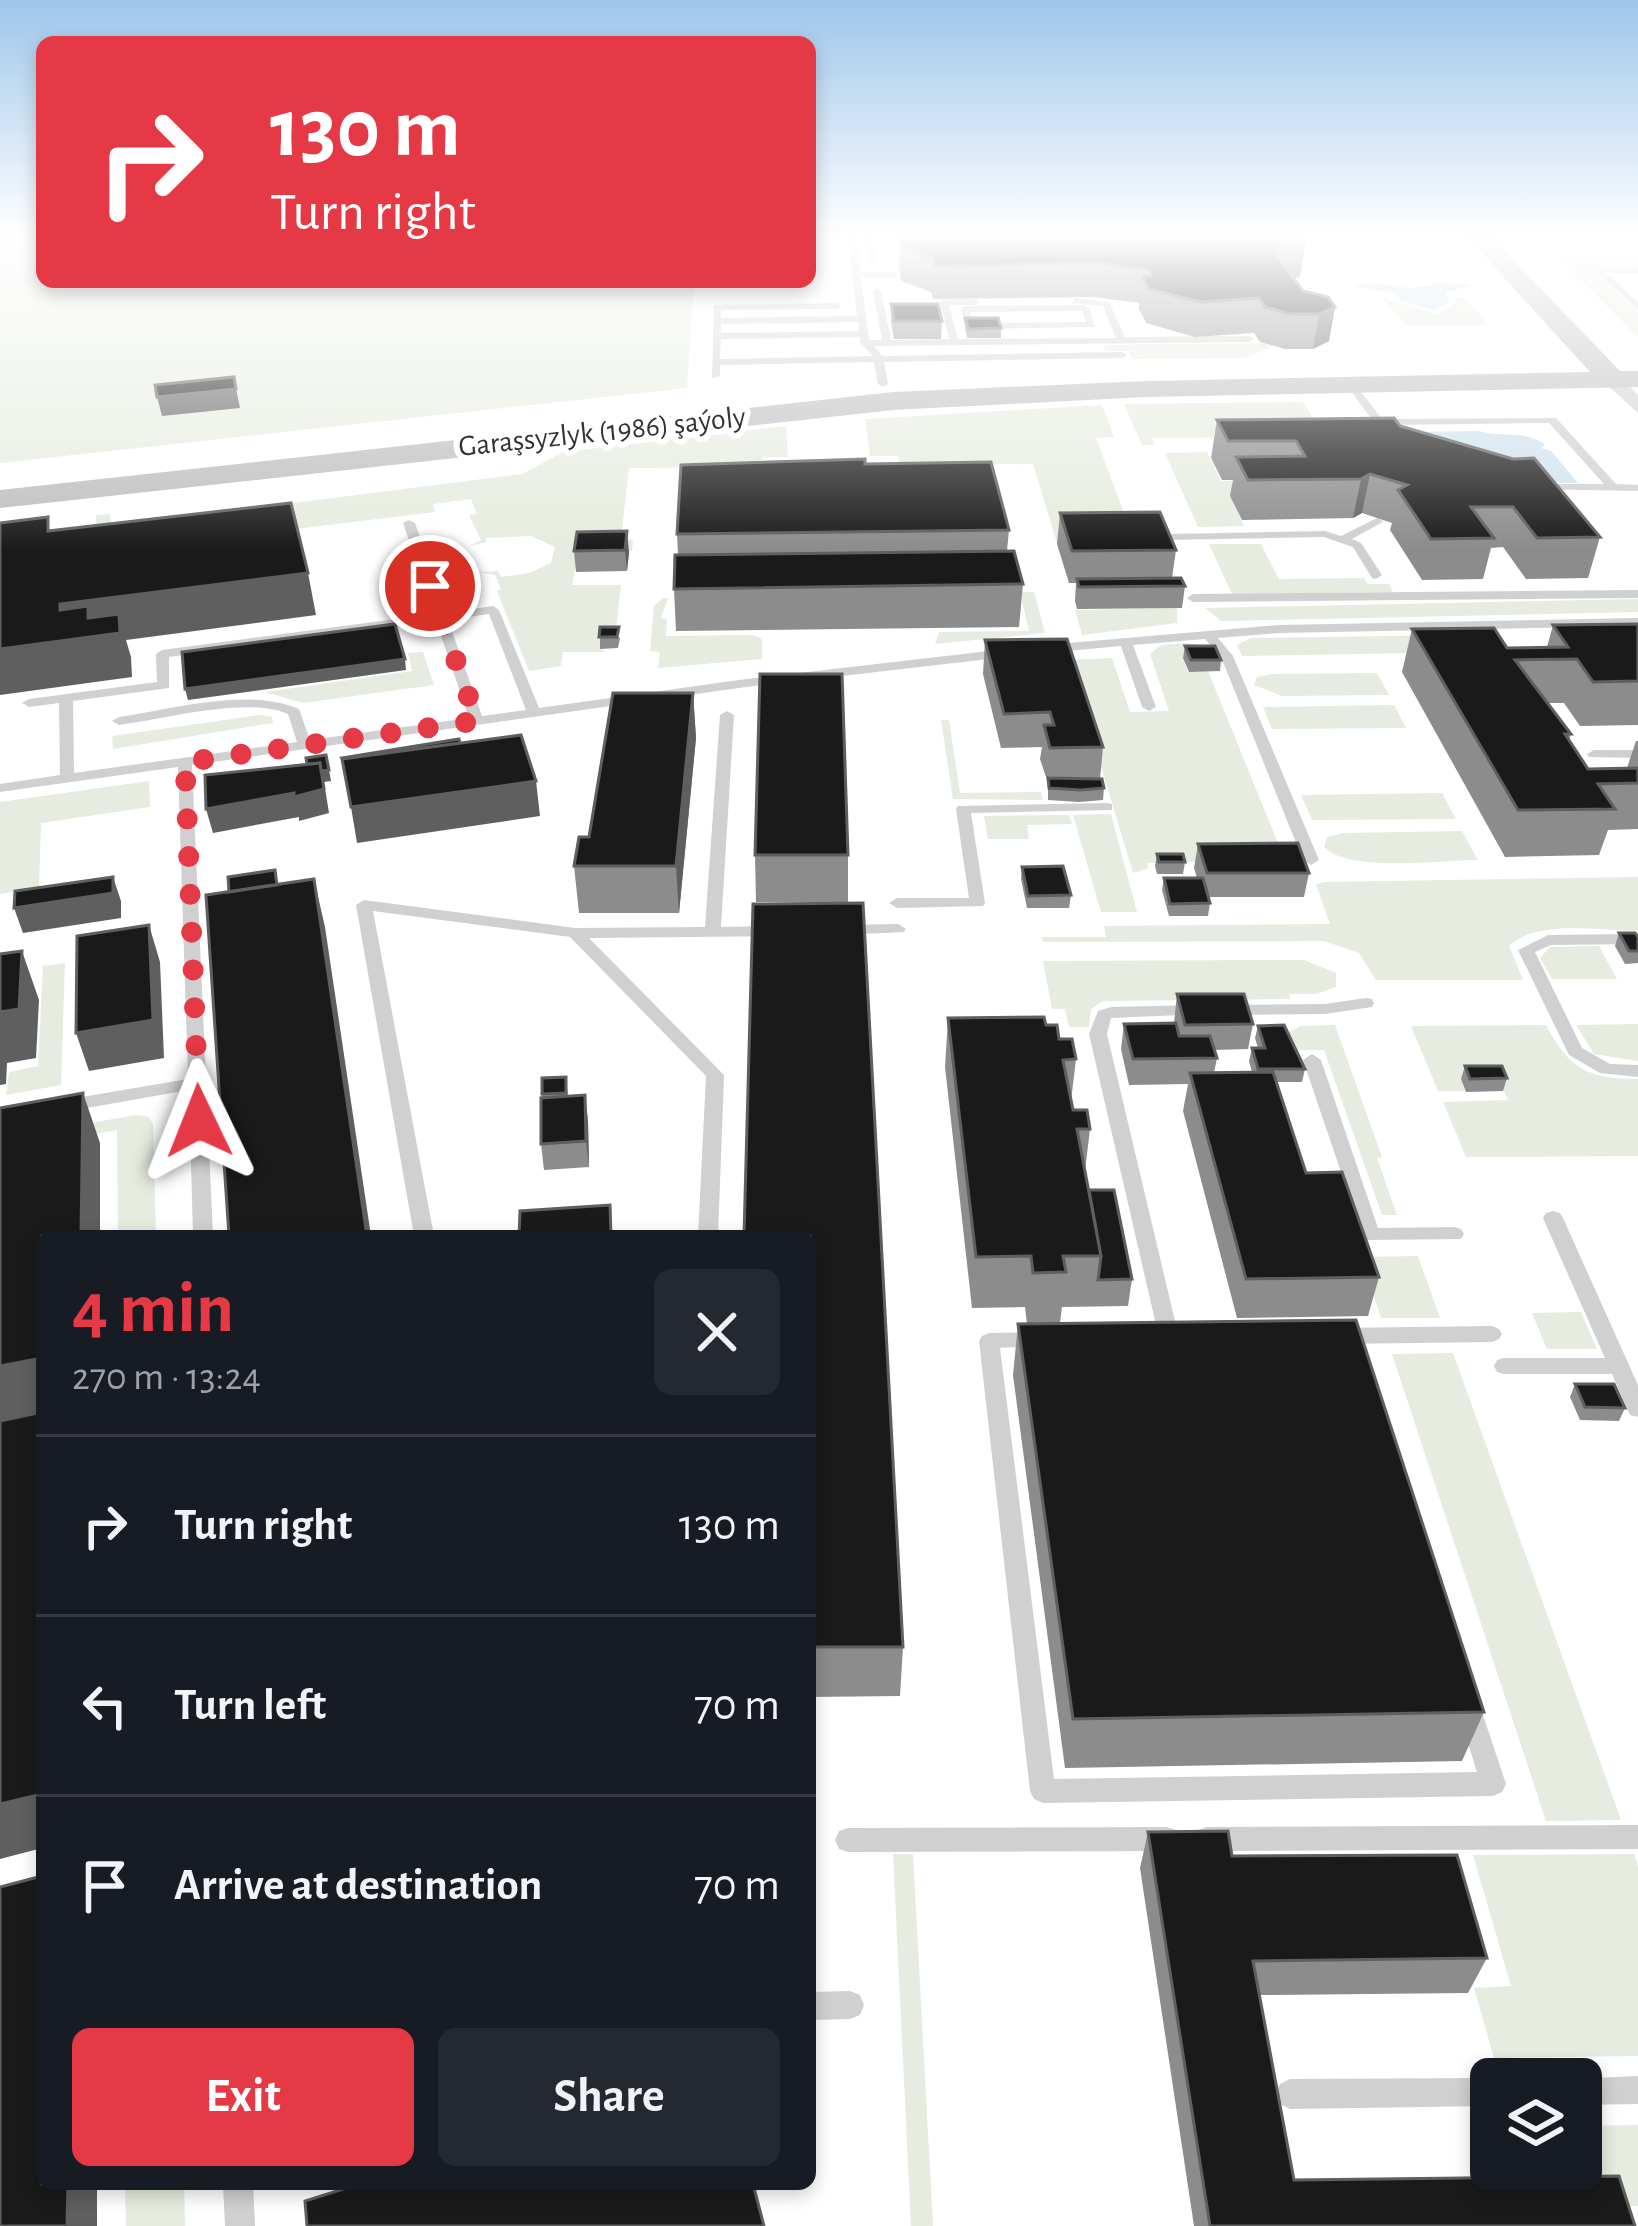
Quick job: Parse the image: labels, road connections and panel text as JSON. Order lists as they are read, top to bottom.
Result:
{
  "streets": {
    "main road": ["Garaşsyzlyk (1986) şaýoly"]
  },
  "page": {
    "turn": ["130 m", "Turn right"],
    "heading": ["4 min", "270 m · 13:24"],
    "list": [
      {
        "name": "Turn right",
        "value": "130 m"
      },
      {
        "name": "Turn left",
        "value": "70 m"
      },
      {
        "name": "Arrive at destination",
        "value": "70 m"
      }
    ],
    "buttons": ["Exit", "Share"]
  }
}
